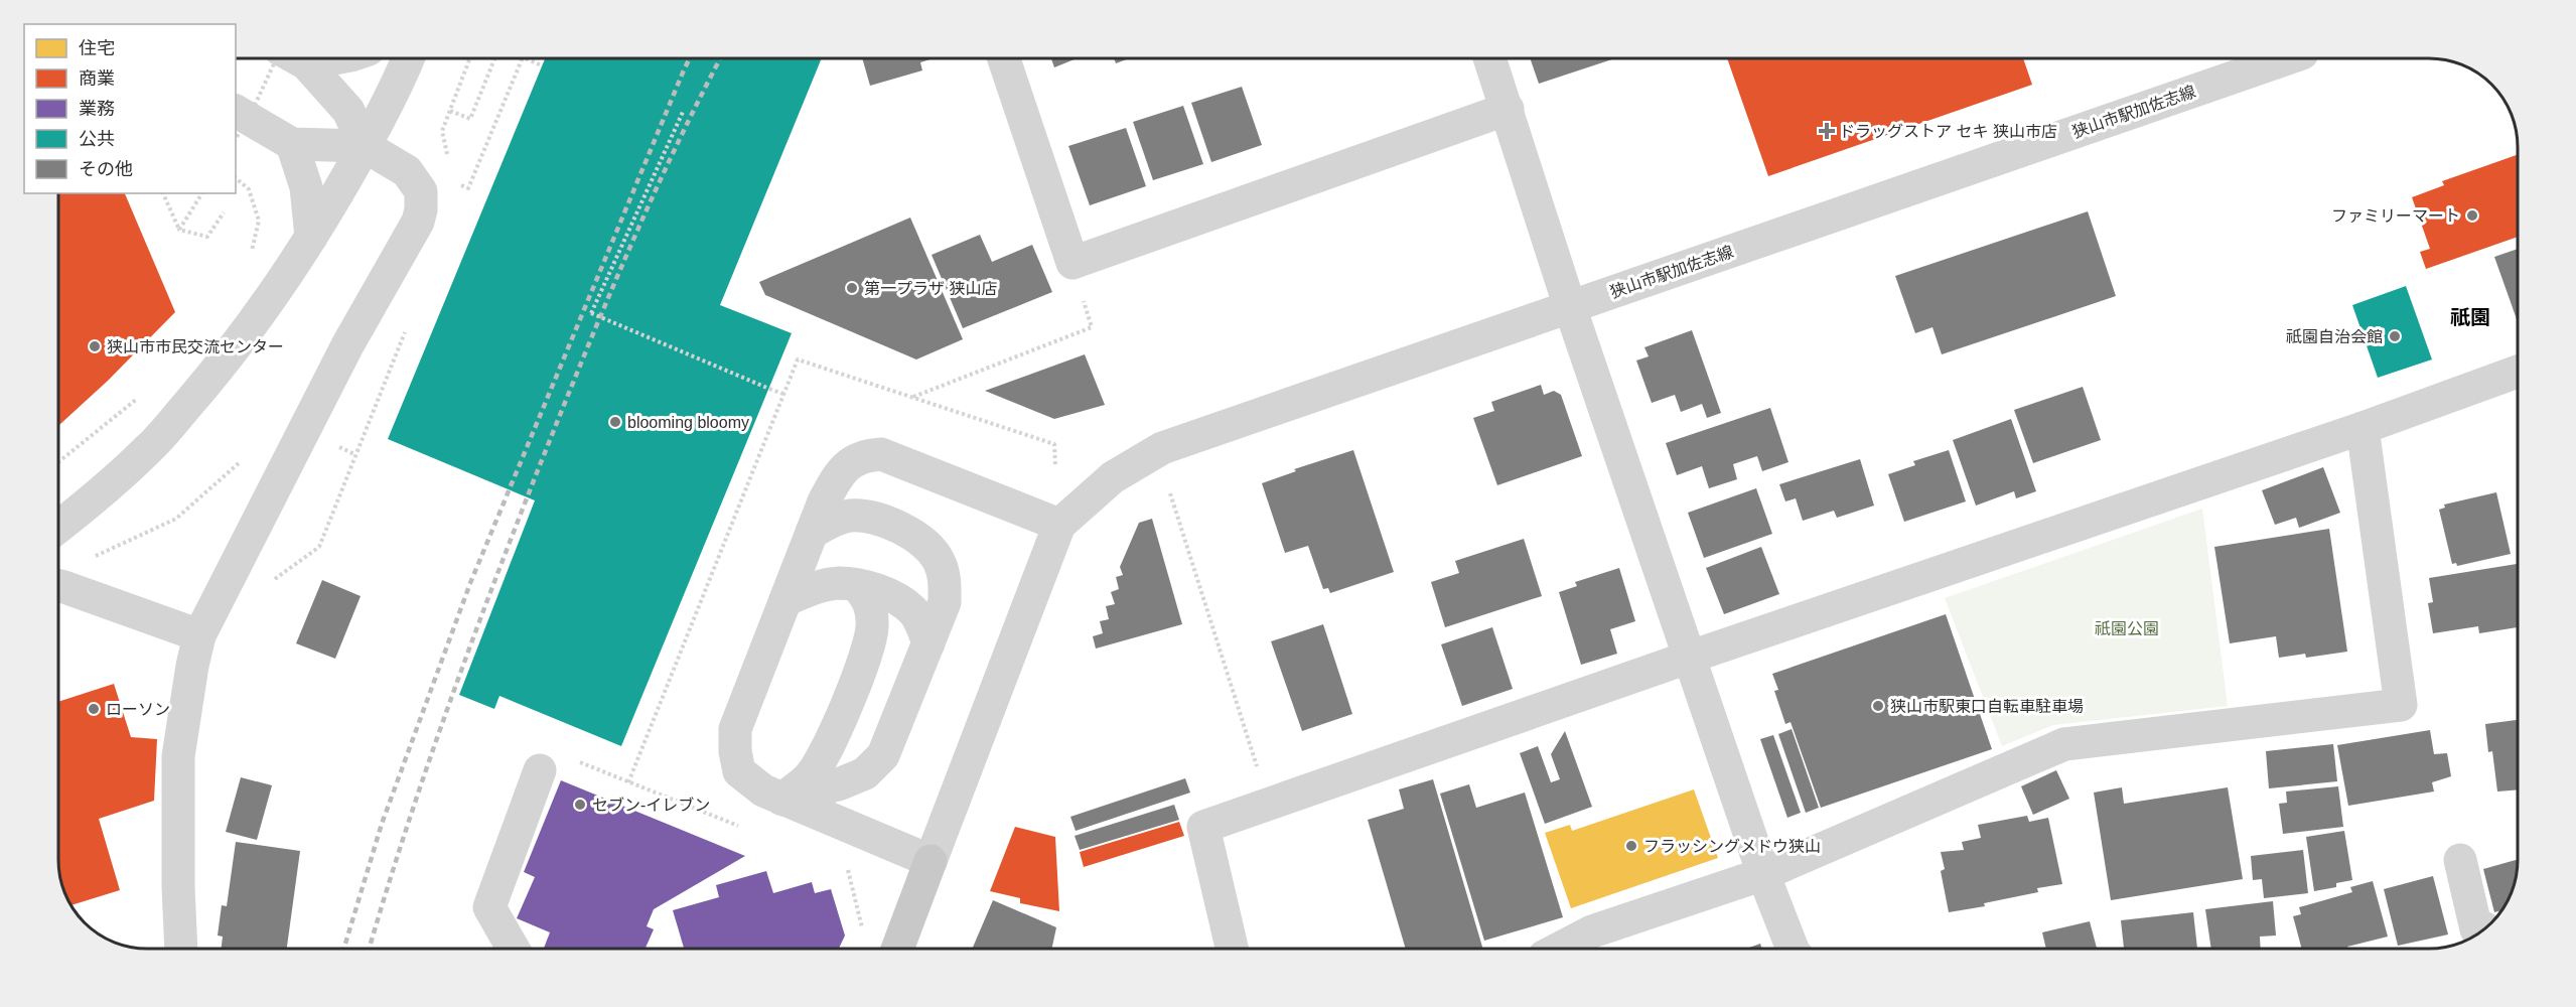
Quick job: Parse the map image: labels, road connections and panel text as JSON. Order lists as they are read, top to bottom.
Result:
{
  "streets": {
    "street": ["狭山市駅加佐志線"]
  },
  "districts": ["祇園"],
  "parks": ["祇園公園"],
  "places": {
    "health": ["ドラッグストア セキ 狭山市店"],
    "other": [
      "ファミリーマート",
      "第一プラザ 狭山店",
      "祇園自治会館",
      "狭山市市民交流センター",
      "blooming bloomy",
      "狭山市駅東口自転車駐車場",
      "ローソン",
      "セブン-イレブン",
      "フラッシングメドウ狭山"
    ]
  },
  "legend": [
    "住宅",
    "商業",
    "業務",
    "公共",
    "その他"
  ]
}
